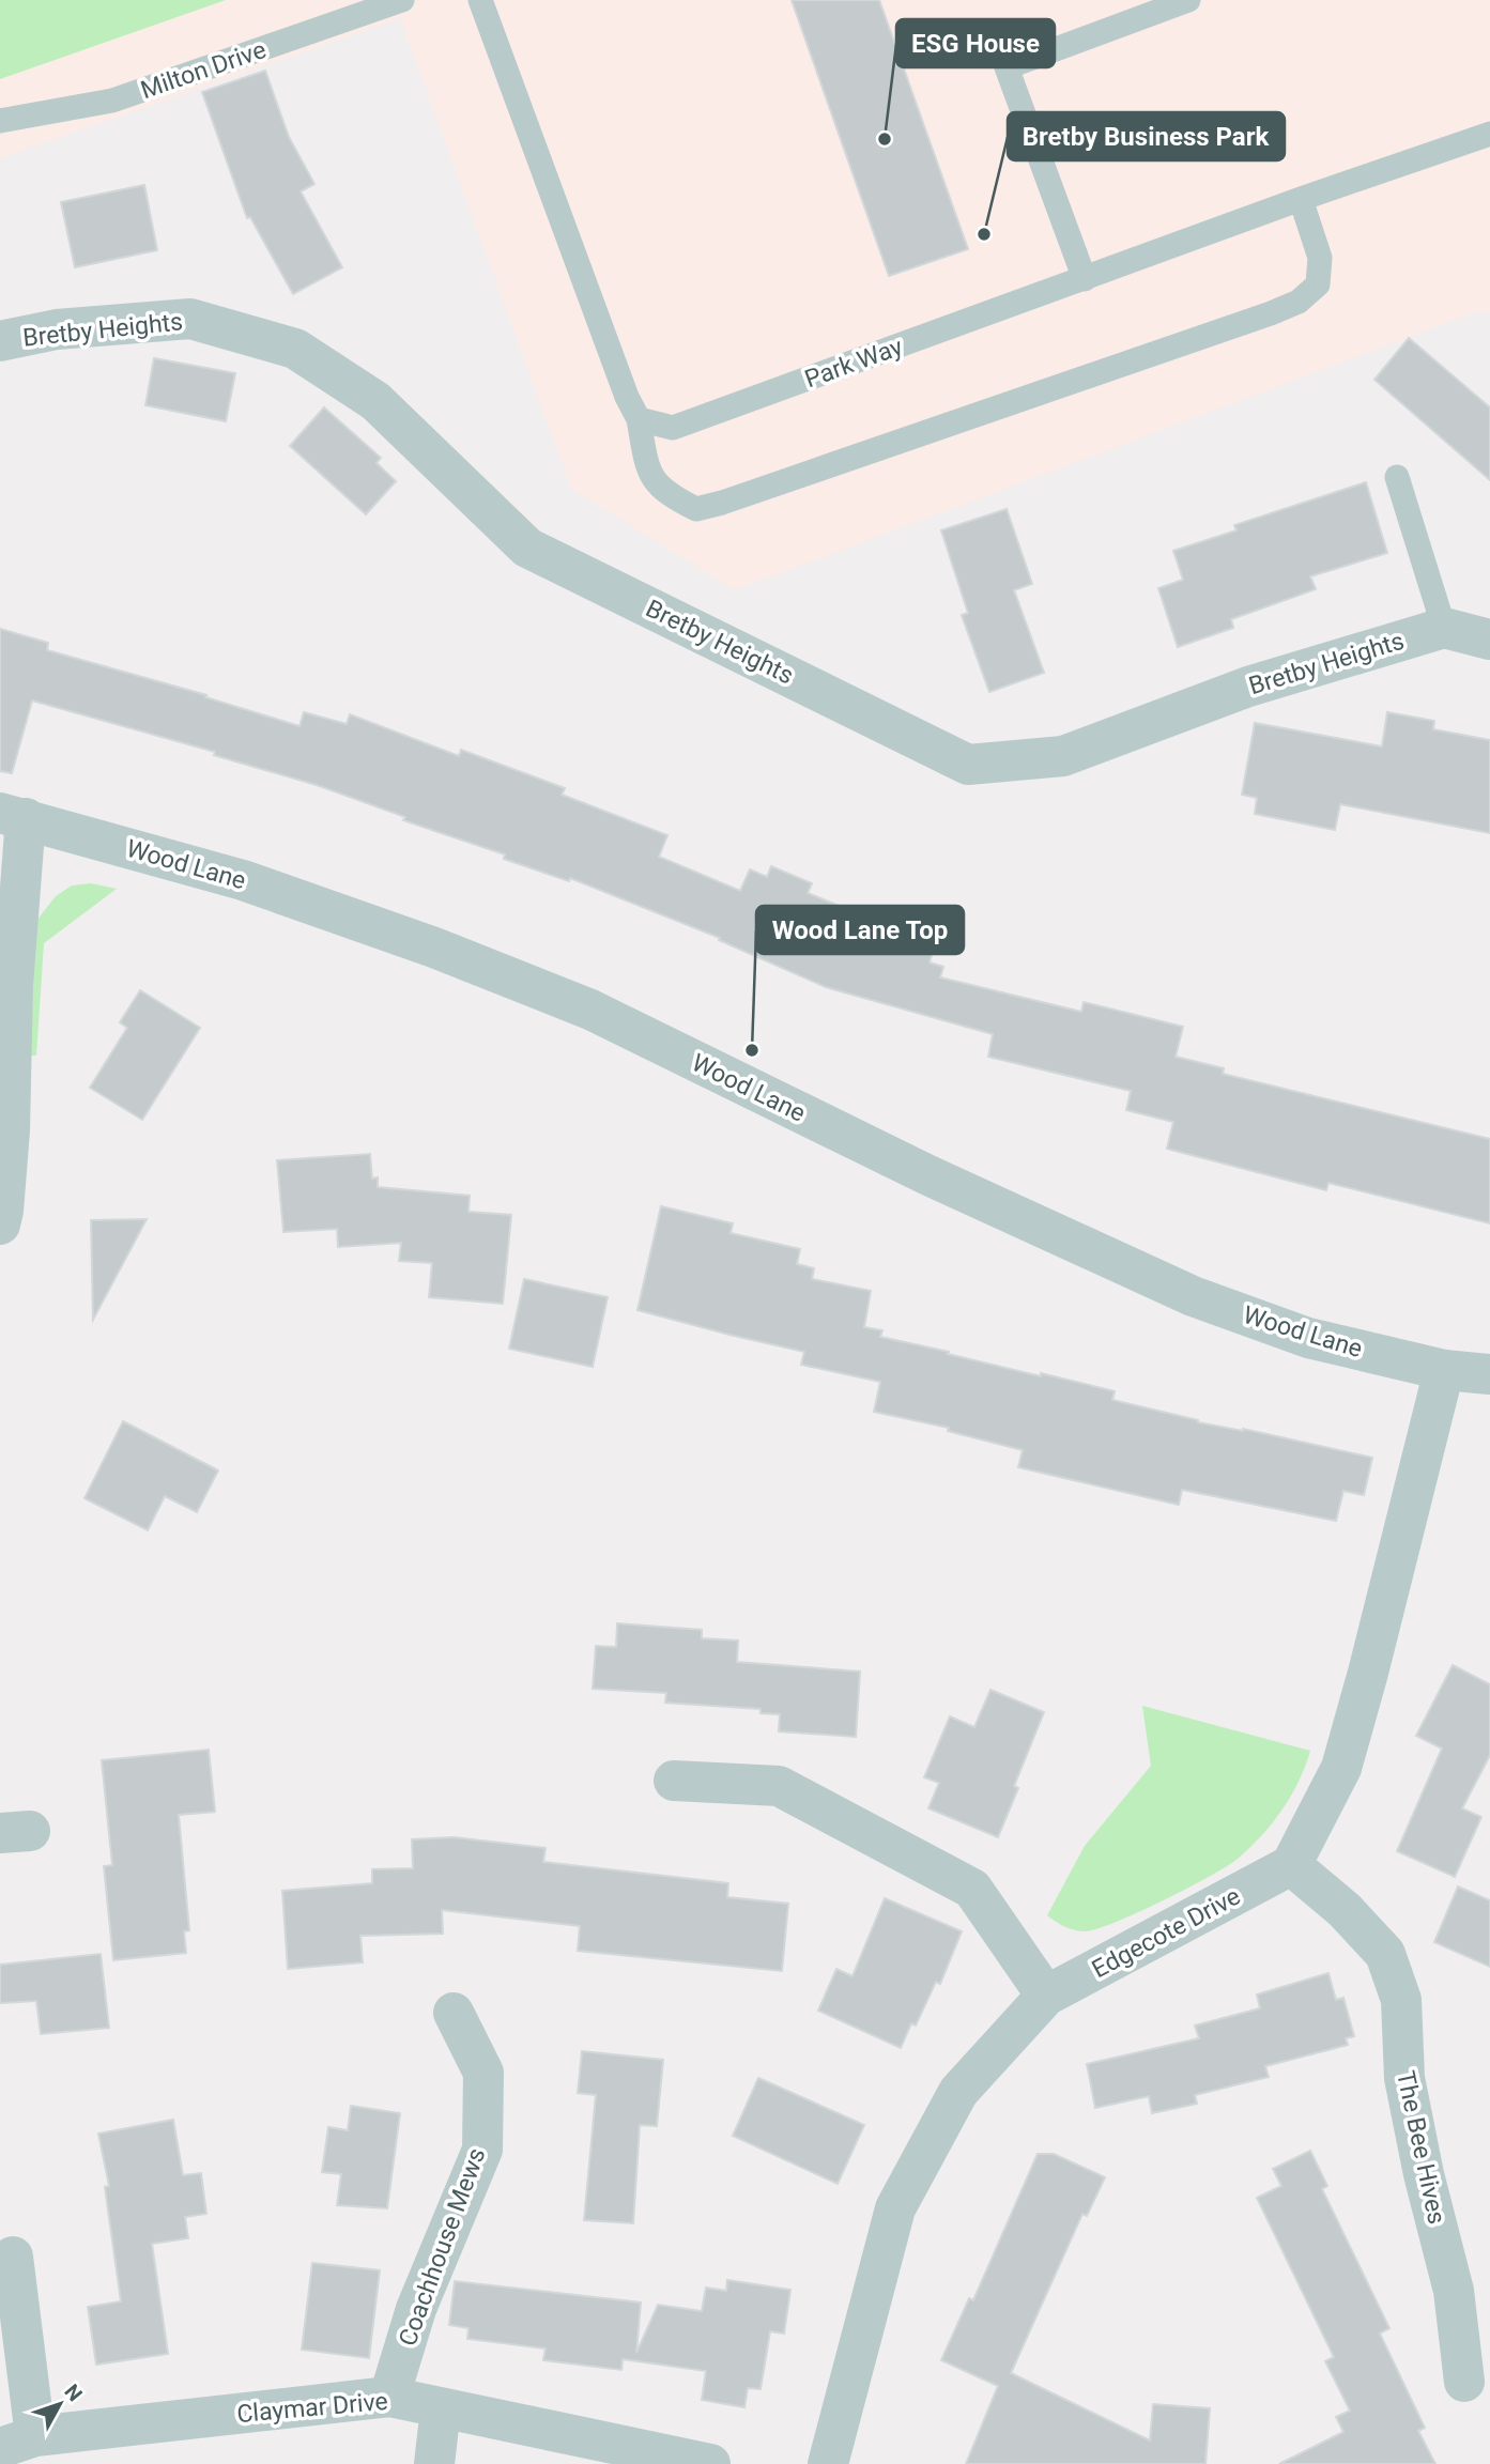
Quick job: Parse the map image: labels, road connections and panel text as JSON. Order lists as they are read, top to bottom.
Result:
{
  "streets": {
    "street": [
      "Bretby Heights",
      "Wood Lane",
      "Edgecote Drive",
      "The Bee Hives",
      "Coachhouse Mews",
      "Claymar Drive"
    ],
    "lane": ["Milton Drive", "Park Way"]
  },
  "crossings": [
    ["Edgecote Drive", "The Bee Hives"],
    ["Coachhouse Mews", "Claymar Drive"]
  ],
  "places": ["ESG House", "Bretby Business Park", "Wood Lane Top"],
  "north": "top right"
}
